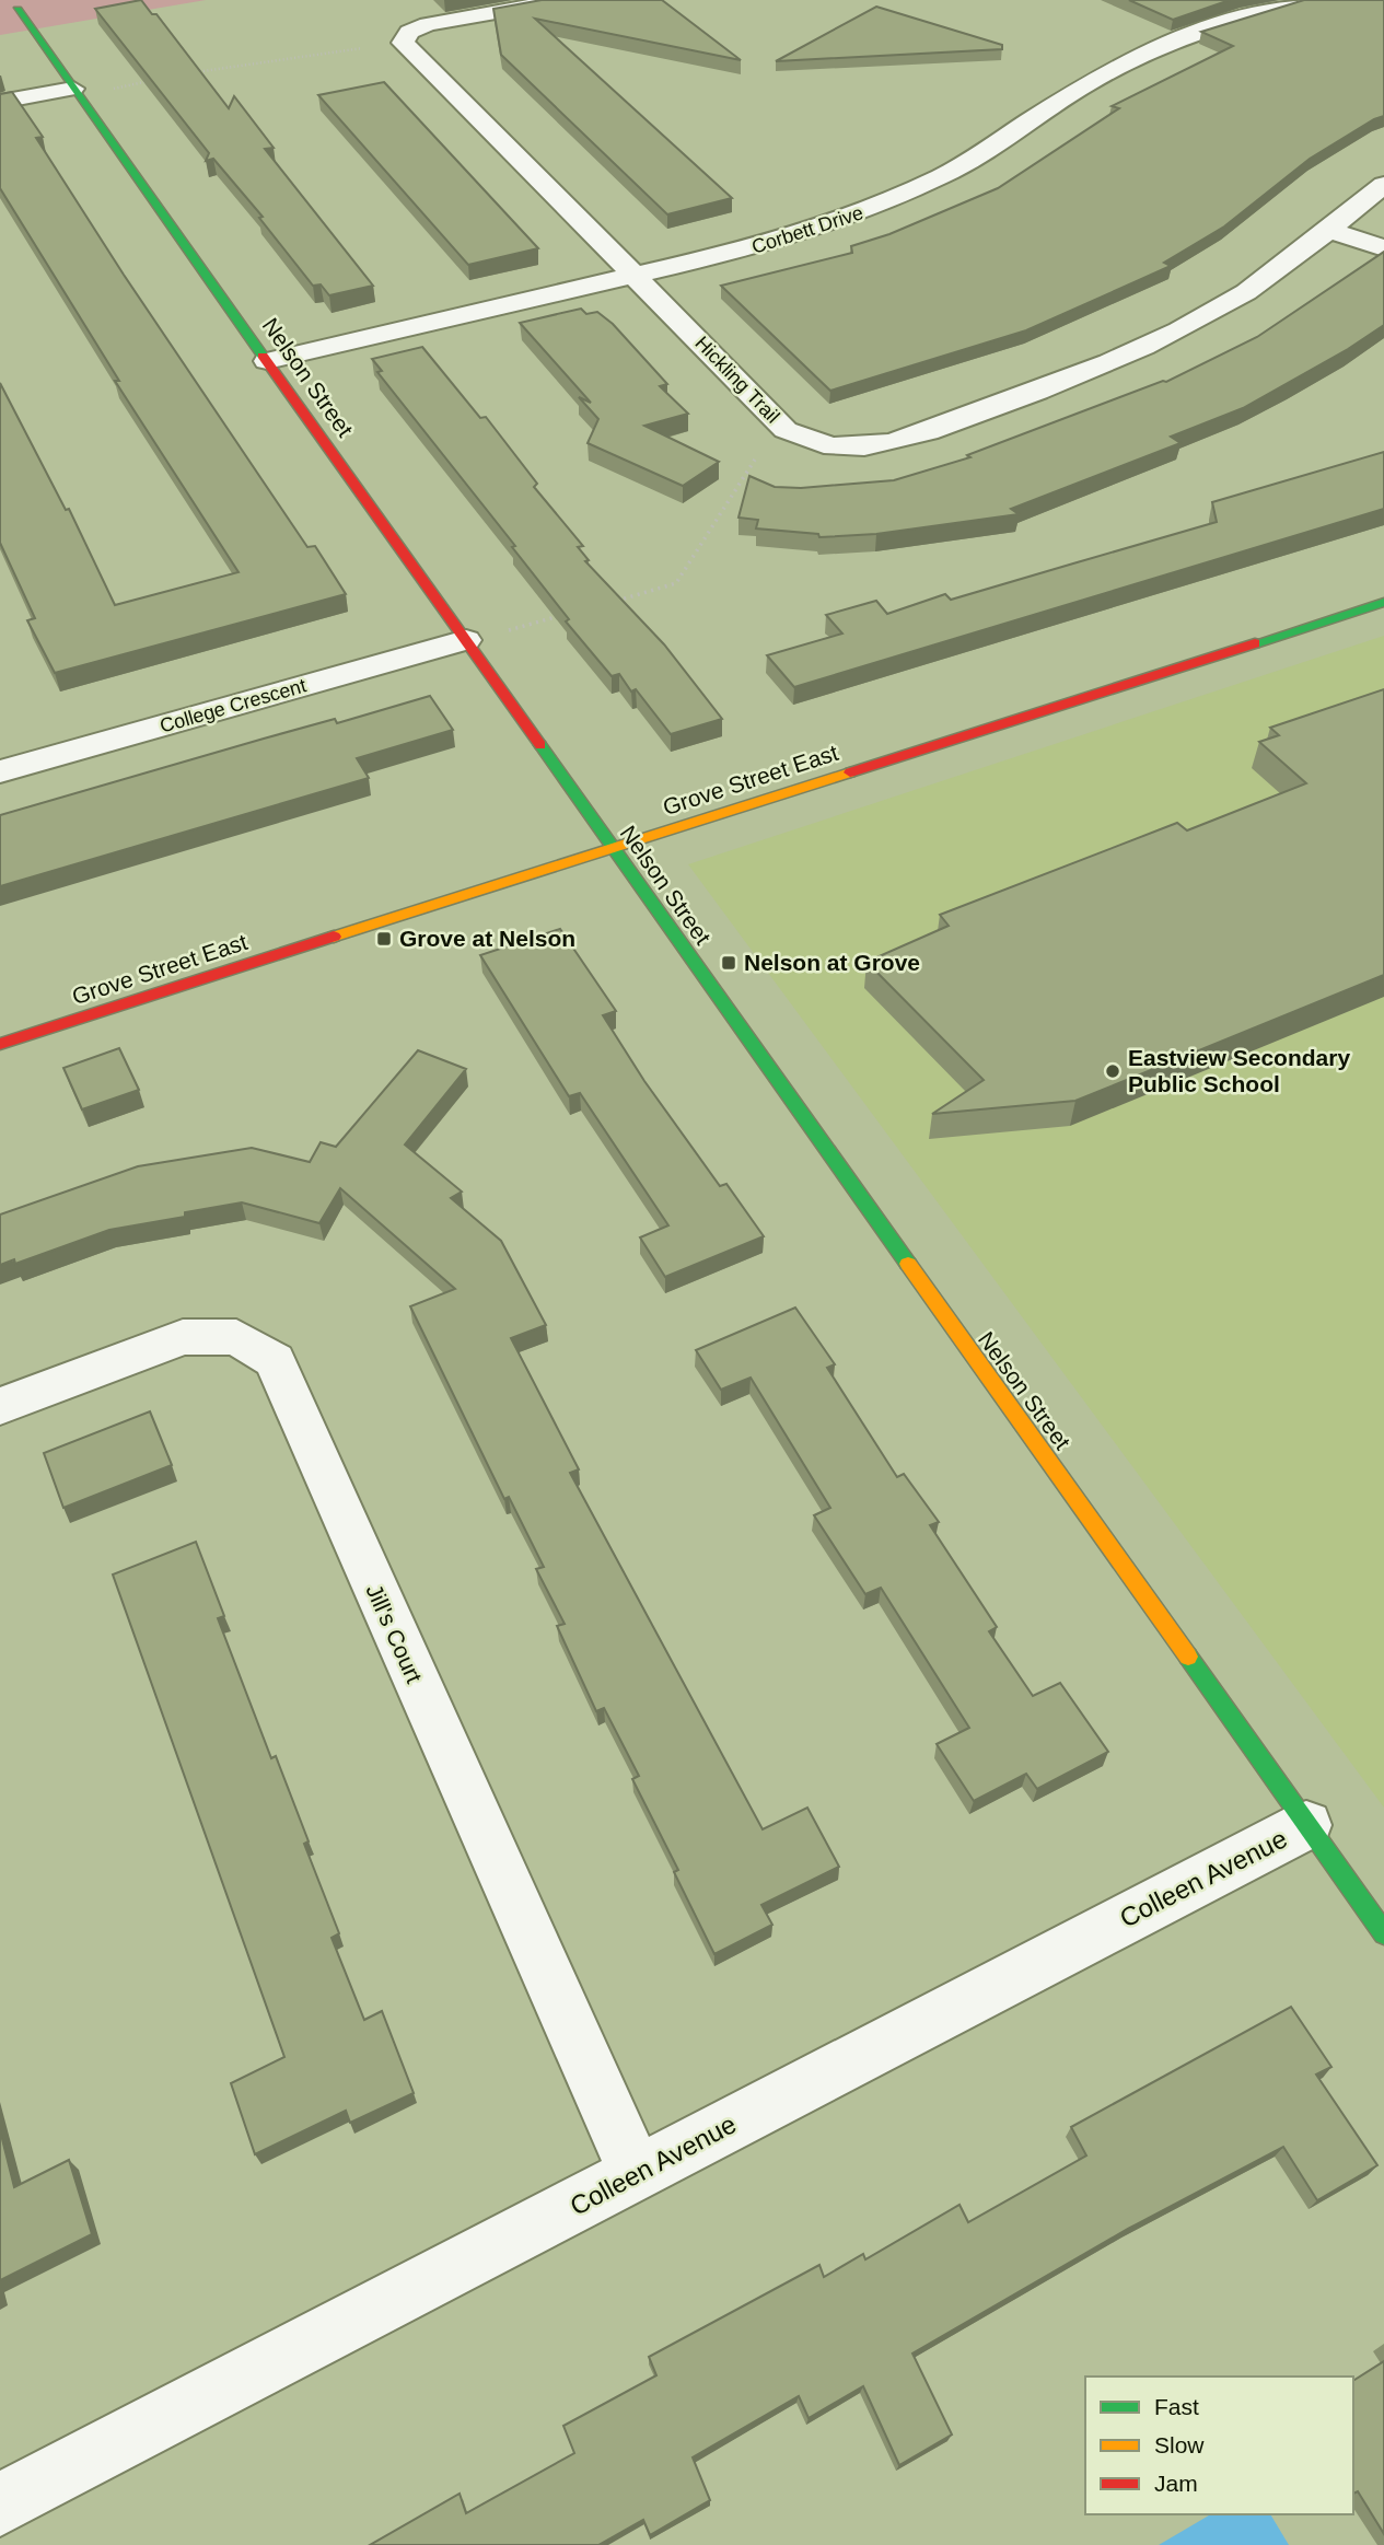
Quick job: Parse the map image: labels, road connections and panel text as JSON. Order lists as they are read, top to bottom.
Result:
{
  "streets": {
    "street": [
      "Corbett Drive",
      "Nelson Street",
      "Hickling Trail",
      "College Crescent",
      "Grove Street East",
      "Jill's Court",
      "Colleen Avenue"
    ]
  },
  "crossings": [
    ["Corbett Drive", "Nelson Street"],
    ["Corbett Drive", "Hickling Trail"],
    ["Nelson Street", "College Crescent"],
    ["Nelson Street", "Grove Street East"],
    ["Nelson Street", "Colleen Avenue"],
    ["Jill's Court", "Colleen Avenue"]
  ],
  "places": {
    "transit": ["Grove at Nelson", "Nelson at Grove"],
    "other": ["Eastview Secondary Public School"]
  },
  "legend": ["Fast", "Slow", "Jam"]
}
